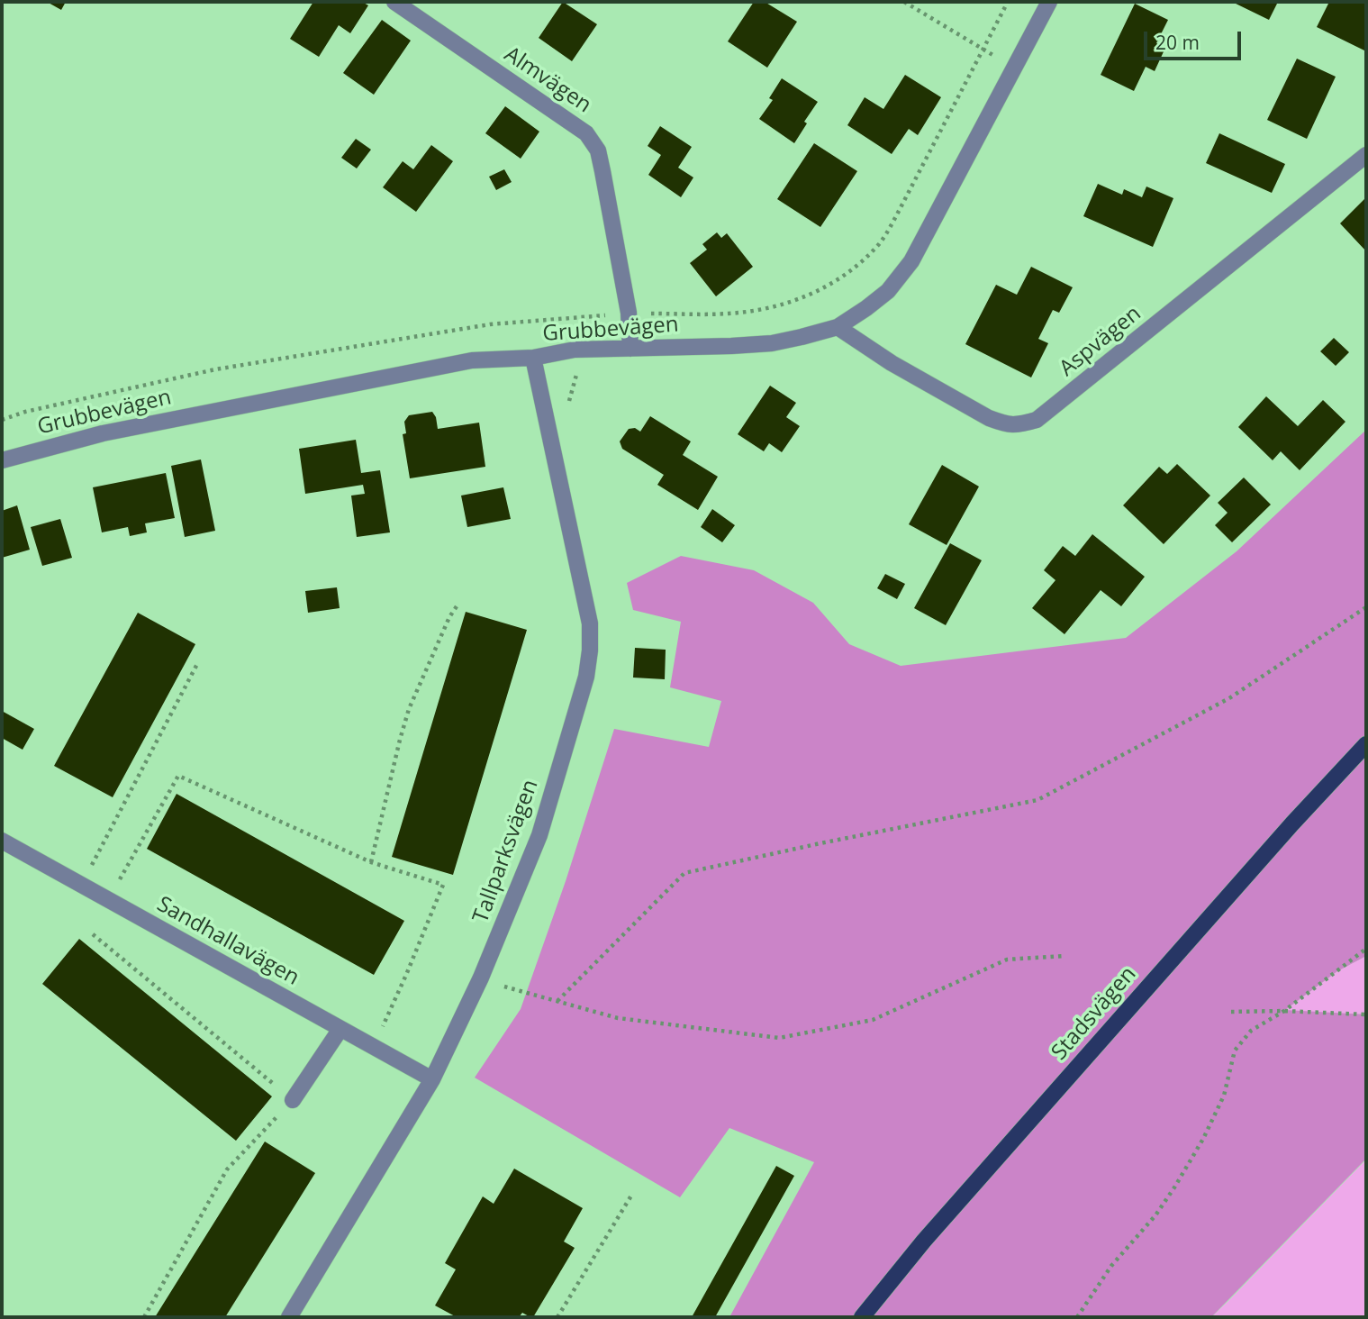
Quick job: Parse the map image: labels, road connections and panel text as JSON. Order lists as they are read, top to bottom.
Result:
{
  "streets": {
    "main road": ["Stadsvägen"],
    "street": [
      "Almvägen",
      "Grubbevägen",
      "Aspvägen",
      "Tallparksvägen",
      "Sandhallavägen"
    ]
  },
  "crossings": [
    ["Almvägen", "Grubbevägen"],
    ["Grubbevägen", "Aspvägen"],
    ["Grubbevägen", "Tallparksvägen"],
    ["Tallparksvägen", "Sandhallavägen"]
  ],
  "scale_bar": "20 m"
}
